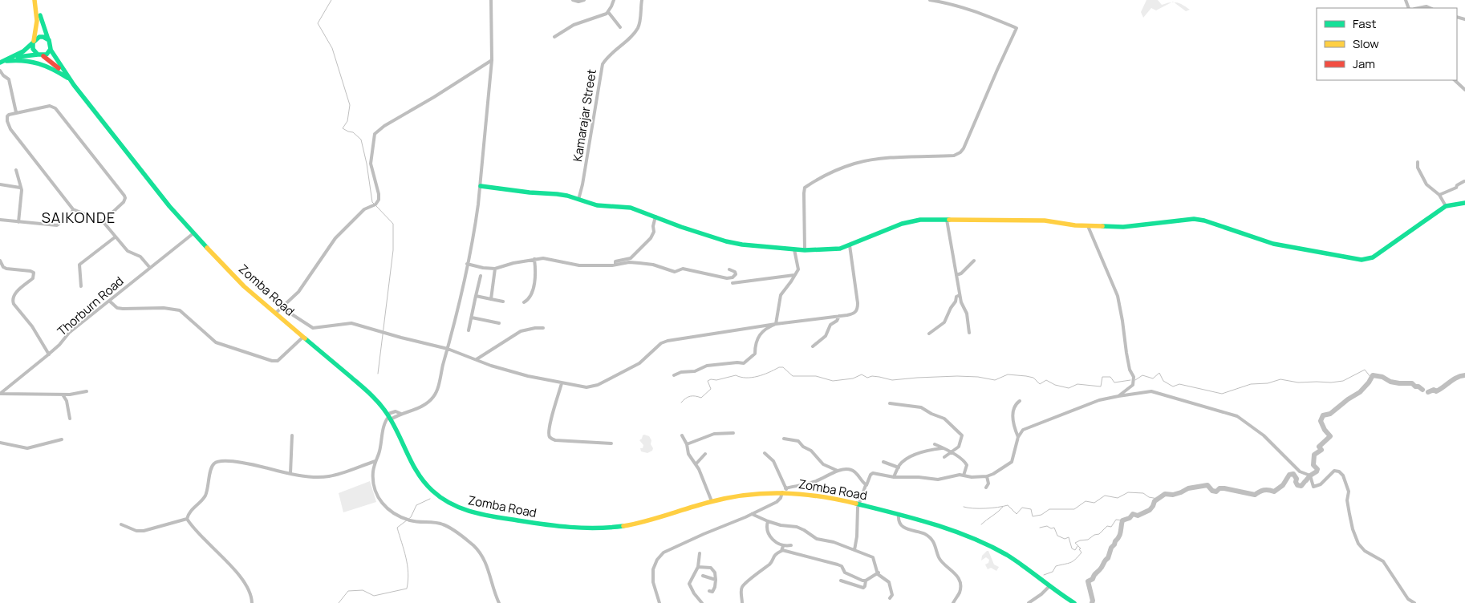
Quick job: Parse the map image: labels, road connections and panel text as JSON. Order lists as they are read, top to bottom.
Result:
{
  "streets": {
    "main road": ["Zomba Road"],
    "street": ["Kamarajar Street", "Thorburn Road"]
  },
  "crossings": [
    ["Zomba Road", "Thorburn Road"]
  ],
  "districts": ["SAIKONDE"],
  "legend": ["Fast", "Slow", "Jam"]
}
